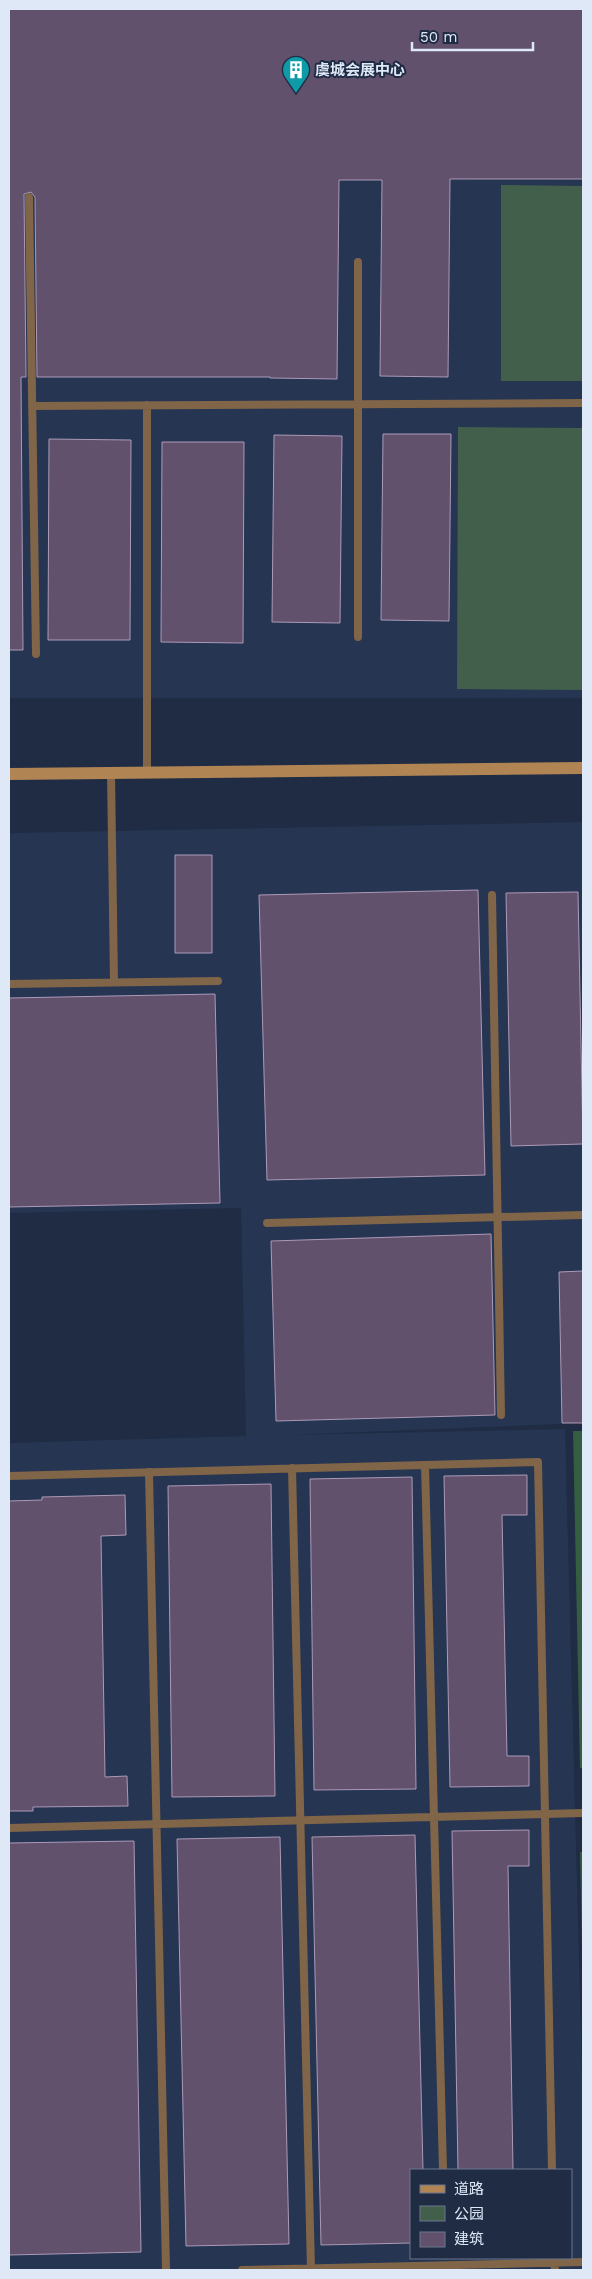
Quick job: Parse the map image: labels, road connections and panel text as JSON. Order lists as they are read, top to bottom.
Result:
{
  "places": {
    "building": ["虞城会展中心"]
  },
  "legend": ["道路", "公园", "建筑"],
  "scale_bar": "50 m"
}
